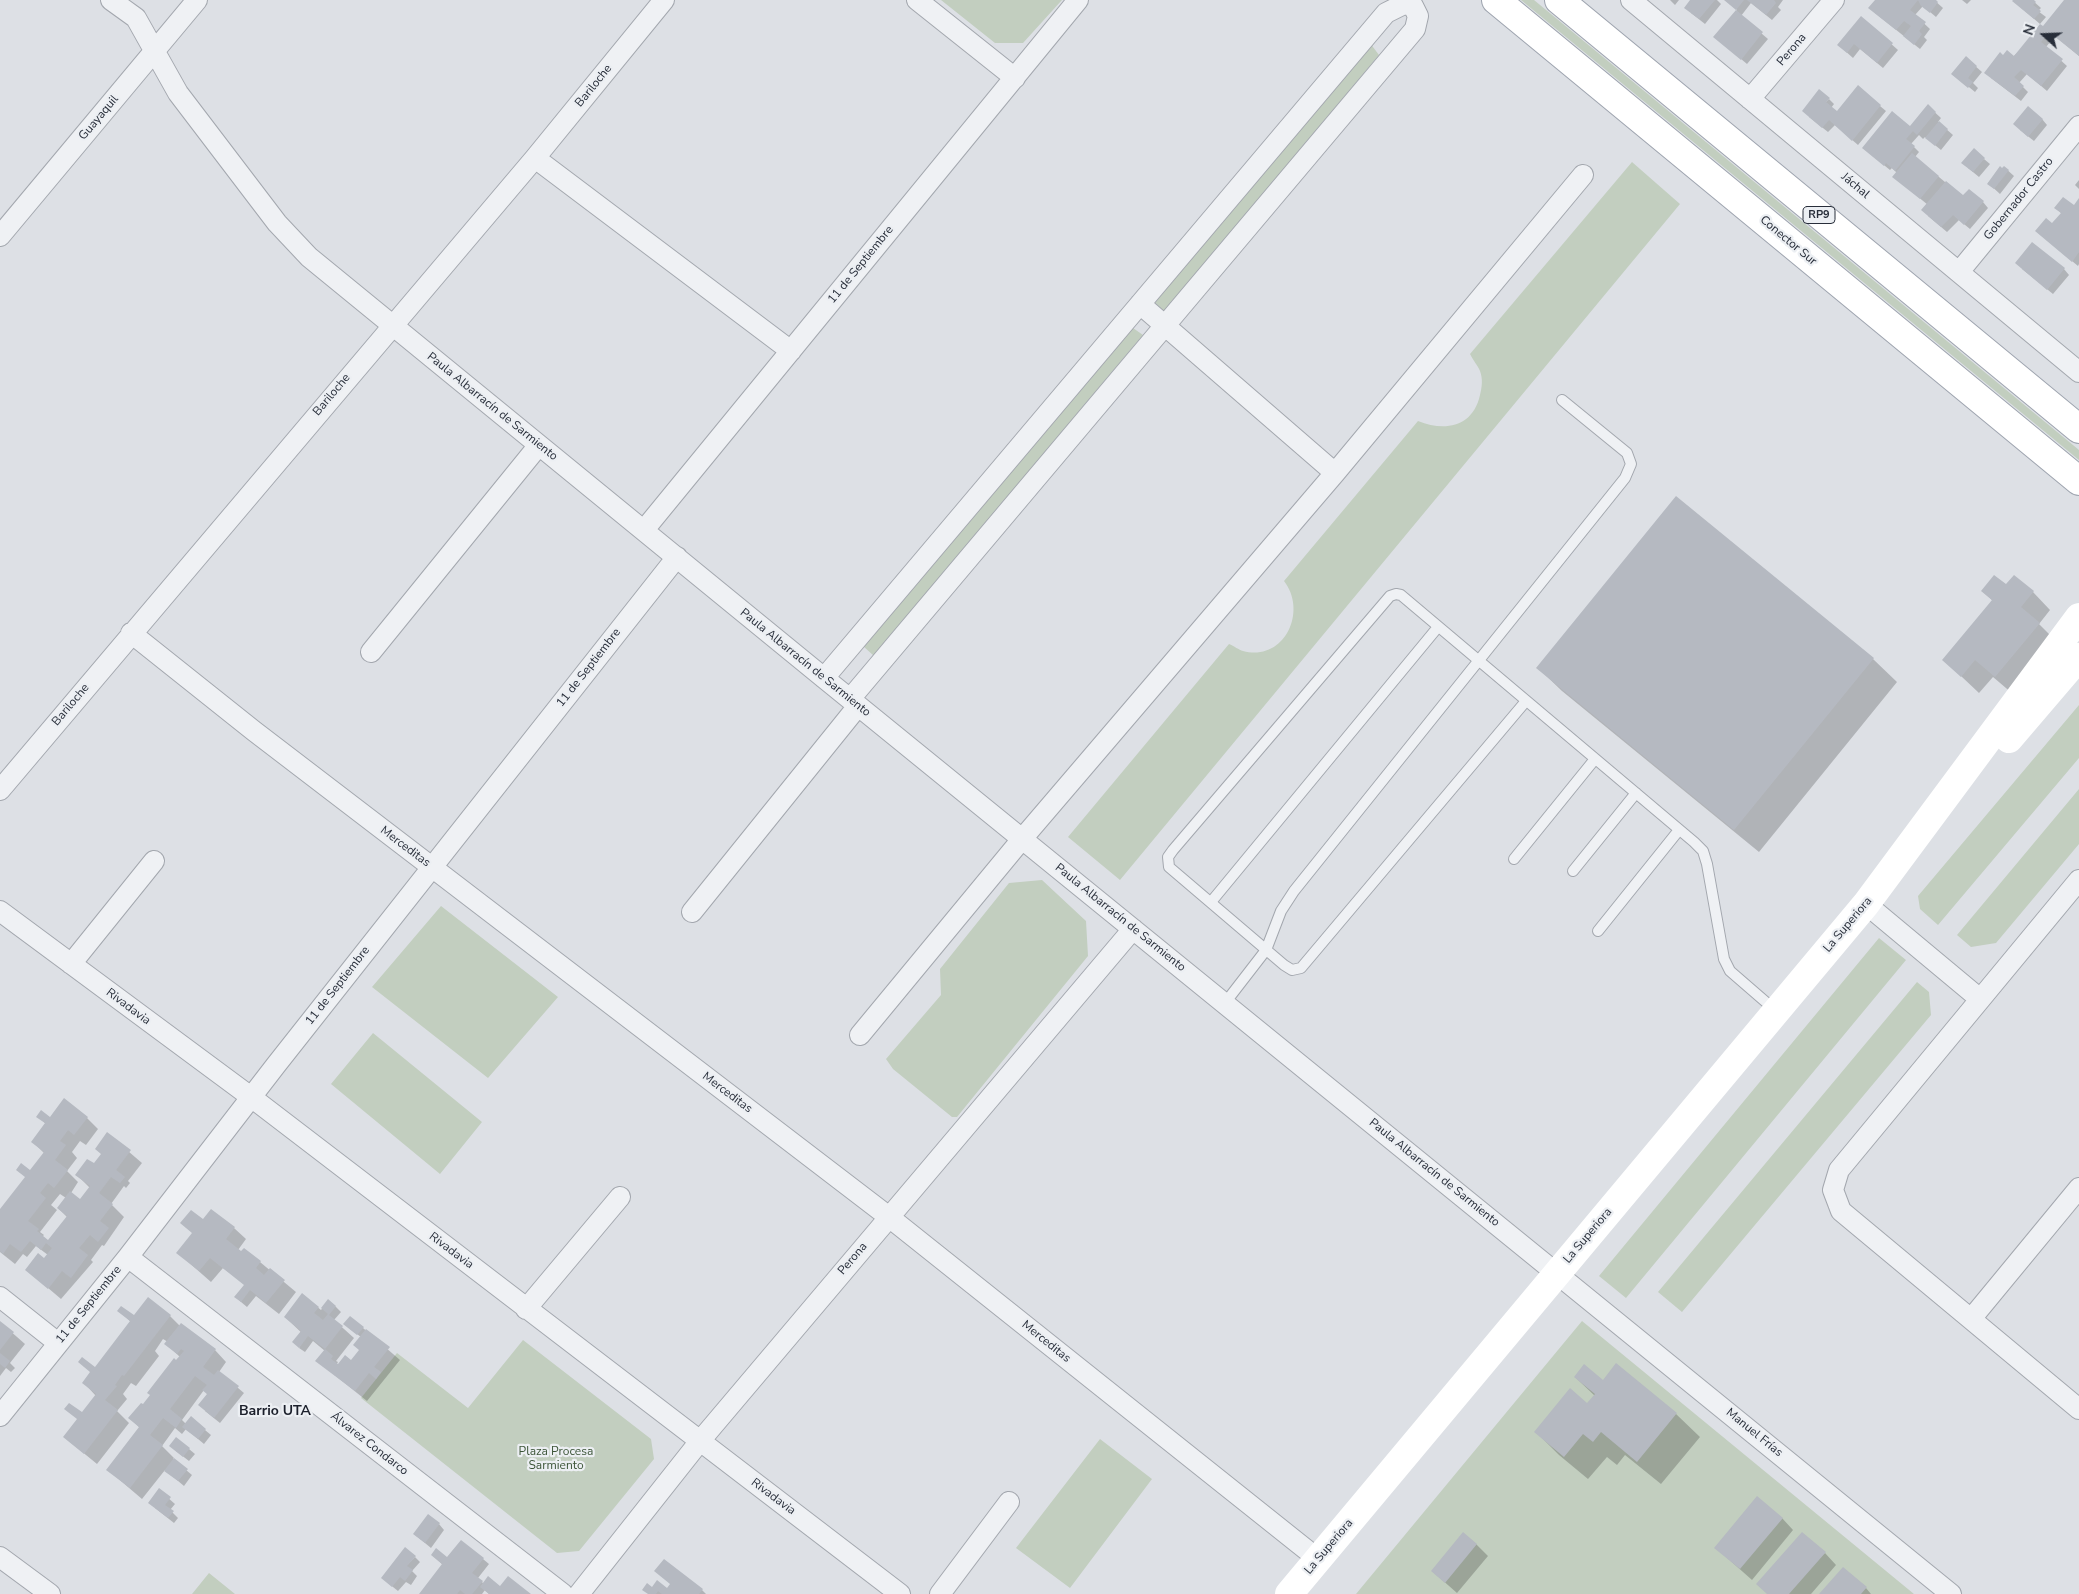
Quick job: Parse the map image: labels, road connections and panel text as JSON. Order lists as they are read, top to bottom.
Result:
{
  "streets": {
    "main road": ["RP9", "Conector Sur", "La Superiora"],
    "street": [
      "Perona",
      "Bariloche",
      "Guayaquil",
      "Jáchal",
      "Gobernador Castro",
      "11 de Septiembre",
      "Paula Albarracín de Sarmiento",
      "Merceditas",
      "Rivadavia",
      "Manuel Frías",
      "Álvarez Condarco"
    ]
  },
  "crossings": [
    ["Perona", "Jáchal"],
    ["Perona", "Paula Albarracín de Sarmiento"],
    ["Perona", "Merceditas"],
    ["Perona", "Rivadavia"],
    ["Bariloche", "Paula Albarracín de Sarmiento"],
    ["Bariloche", "Merceditas"],
    ["Guayaquil", "Paula Albarracín de Sarmiento"],
    ["Jáchal", "Gobernador Castro"],
    ["11 de Septiembre", "Paula Albarracín de Sarmiento"],
    ["11 de Septiembre", "Merceditas"],
    ["11 de Septiembre", "Rivadavia"],
    ["11 de Septiembre", "Álvarez Condarco"],
    ["Paula Albarracín de Sarmiento", "La Superiora"],
    ["Paula Albarracín de Sarmiento", "Manuel Frías"],
    ["Merceditas", "La Superiora"],
    ["La Superiora", "Manuel Frías"]
  ],
  "districts": ["Barrio UTA"],
  "parks": ["Plaza Procesa Sarmiento"],
  "north": "left"
}
